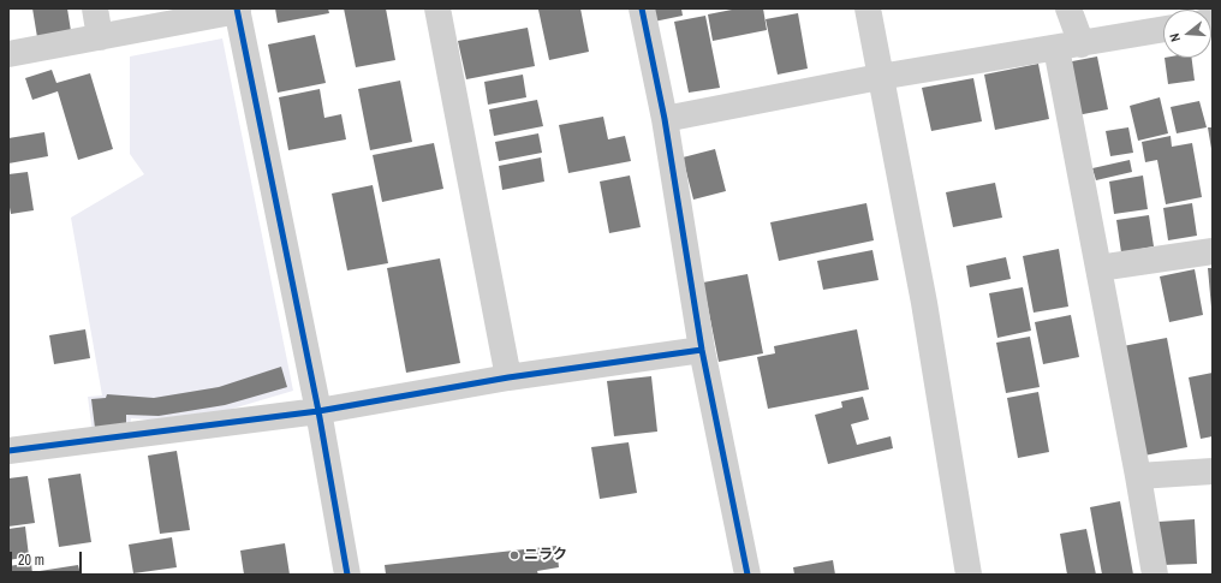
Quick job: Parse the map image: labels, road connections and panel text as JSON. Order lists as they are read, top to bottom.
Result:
{
  "places": ["ニラク"],
  "scale_bar": "20 m",
  "north": "left"
}
